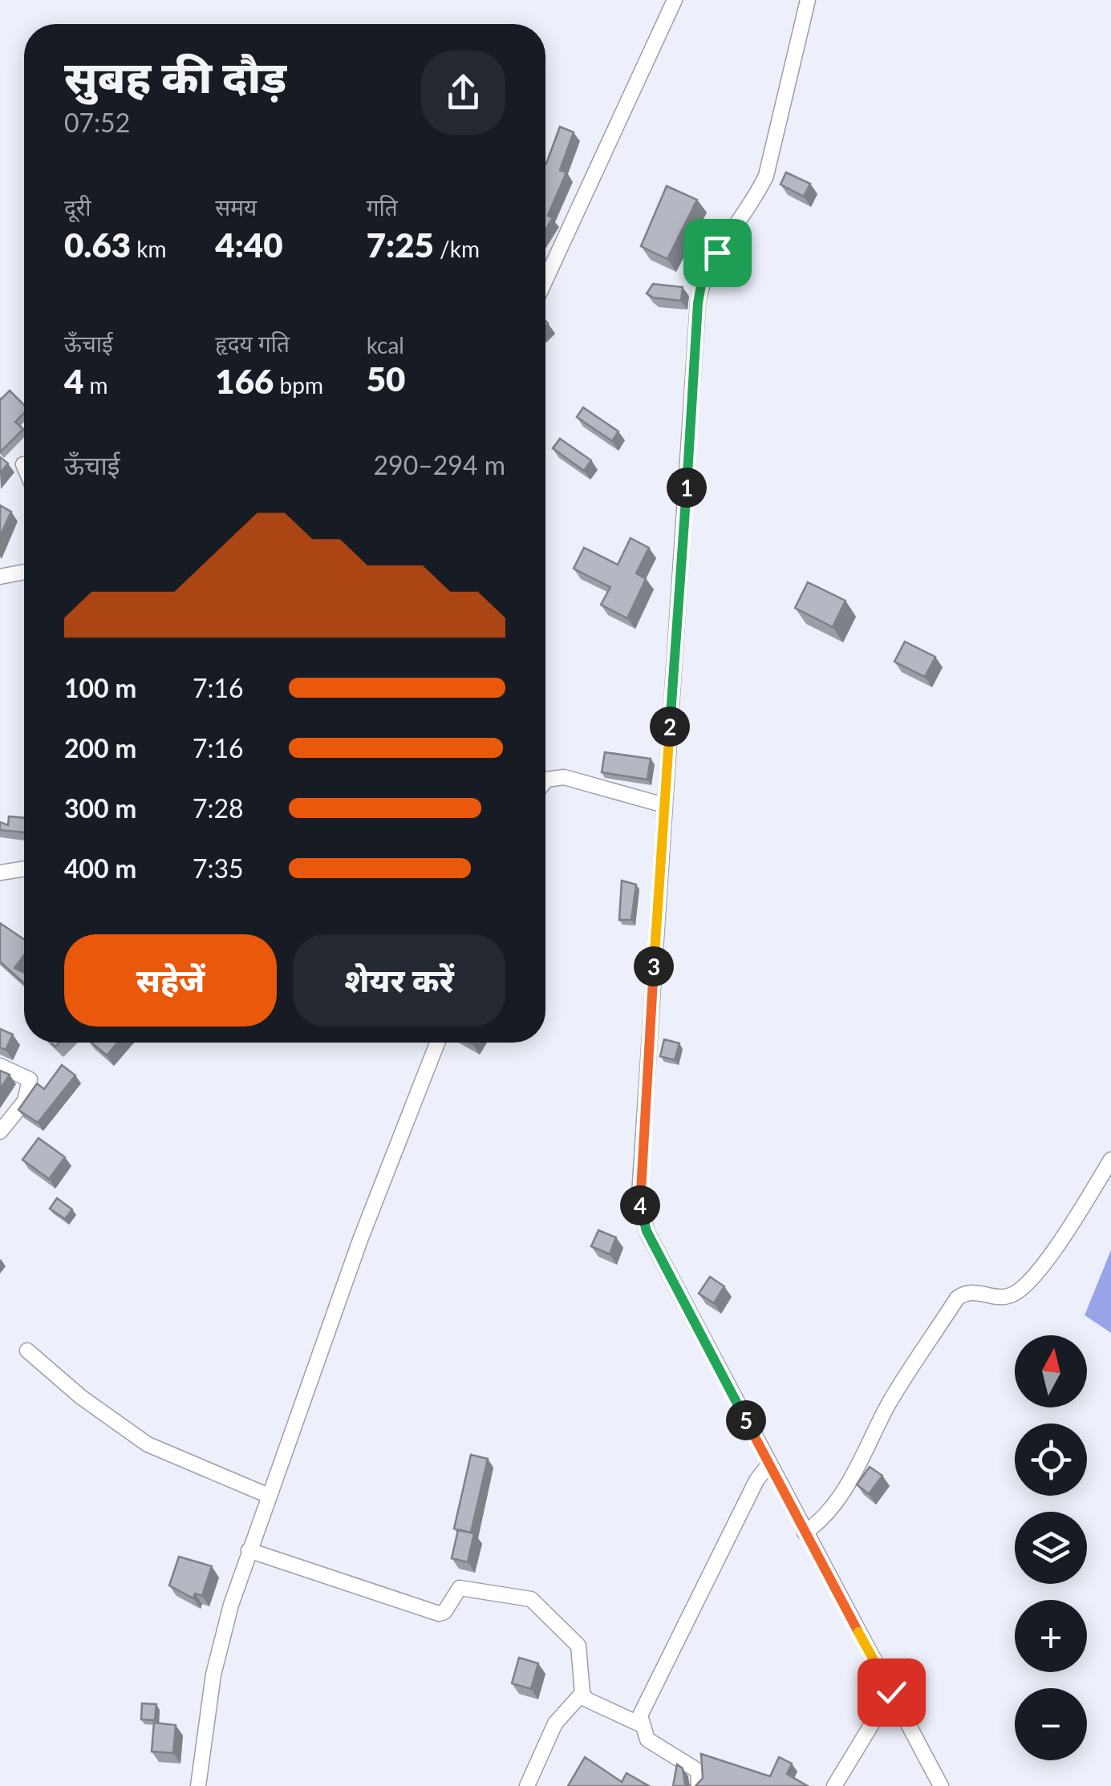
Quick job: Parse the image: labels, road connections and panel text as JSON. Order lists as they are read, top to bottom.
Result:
{
  "north": "top",
  "page": {
    "heading": ["सुबह की दौड़", "07:52"],
    "stats": [
      ["दूरी", "0.63 km"],
      ["समय", "4:40"],
      ["गति", "7:25 /km"],
      ["ऊँचाई", "4 m"],
      ["हृदय गति", "166 bpm"],
      ["kcal", "50"]
    ],
    "chart": ["ऊँचाई", "290–294 m"],
    "pins": [
      "1",
      "2",
      "3",
      "4",
      "5"
    ],
    "list": [
      {
        "name": "100 m",
        "note": "7:16"
      },
      {
        "name": "200 m",
        "note": "7:16"
      },
      {
        "name": "300 m",
        "note": "7:28"
      },
      {
        "name": "400 m",
        "note": "7:35"
      }
    ],
    "buttons": ["सहेजें", "शेयर करें"],
    "map_buttons": ["+", "−"]
  }
}
